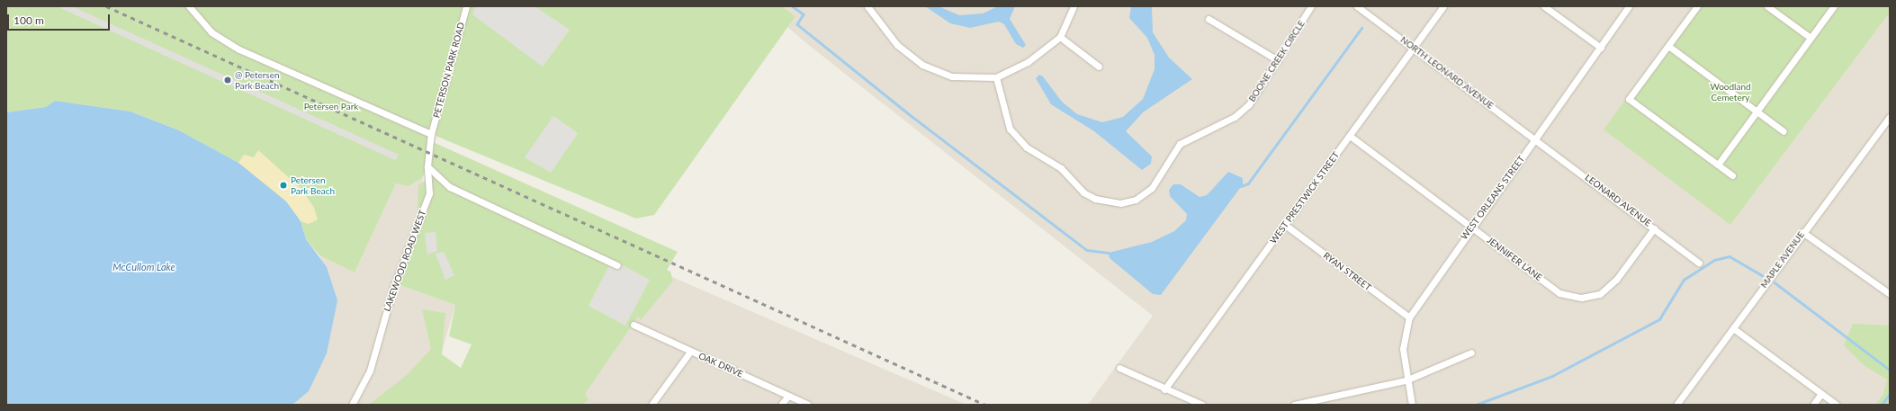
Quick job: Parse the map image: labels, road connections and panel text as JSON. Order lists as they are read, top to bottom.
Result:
{
  "streets": {
    "street": [
      "BOONE CREEK CIRCLE",
      "PETERSON PARK ROAD",
      "NORTH LEONARD AVENUE",
      "WEST PRESTWICK STREET",
      "WEST ORLEANS STREET",
      "LEONARD AVENUE",
      "JENNIFER LANE",
      "MAPLE AVENUE",
      "LAKEWOOD ROAD WEST",
      "RYAN STREET",
      "OAK DRIVE"
    ]
  },
  "crossings": [
    ["PETERSON PARK ROAD", "LAKEWOOD ROAD WEST"],
    ["NORTH LEONARD AVENUE", "WEST PRESTWICK STREET"],
    ["NORTH LEONARD AVENUE", "WEST ORLEANS STREET"],
    ["NORTH LEONARD AVENUE", "LEONARD AVENUE"],
    ["WEST PRESTWICK STREET", "JENNIFER LANE"],
    ["WEST PRESTWICK STREET", "RYAN STREET"],
    ["WEST ORLEANS STREET", "LEONARD AVENUE"],
    ["WEST ORLEANS STREET", "JENNIFER LANE"],
    ["WEST ORLEANS STREET", "RYAN STREET"],
    ["LEONARD AVENUE", "JENNIFER LANE"]
  ],
  "water": ["McCullom Lake"],
  "parks": ["Woodland Cemetery", "Petersen Park"],
  "places": ["@ Petersen Park Beach", "Petersen Park Beach"],
  "scale_bar": "100 m"
}
